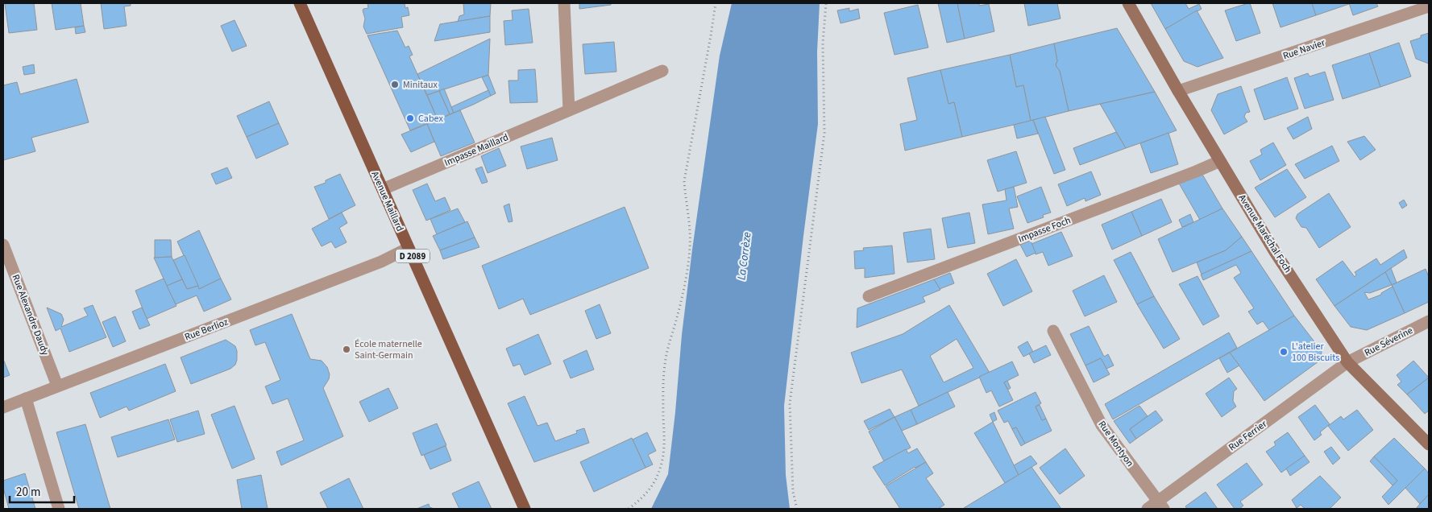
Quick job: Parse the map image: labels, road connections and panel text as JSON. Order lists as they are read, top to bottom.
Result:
{
  "streets": {
    "main road": ["Avenue Maillard", "D 2089"],
    "street": [
      "Rue Navier",
      "Impasse Maillard",
      "Impasse Foch",
      "Avenue Maréchal Foch",
      "Rue Alexandre Daudy",
      "Rue Berlioz",
      "Rue Séverine",
      "Rue Ferrier",
      "Rue Montyon"
    ]
  },
  "crossings": [
    ["Rue Navier", "Avenue Maréchal Foch"],
    ["Impasse Maillard", "Avenue Maillard"],
    ["Avenue Maillard", "Rue Berlioz"],
    ["Impasse Foch", "Avenue Maréchal Foch"],
    ["Avenue Maréchal Foch", "Rue Séverine"],
    ["Avenue Maréchal Foch", "Rue Ferrier"],
    ["Rue Alexandre Daudy", "Rue Berlioz"],
    ["Rue Séverine", "Rue Ferrier"],
    ["Rue Ferrier", "Rue Montyon"]
  ],
  "water": ["La Corrèze"],
  "places": [
    "Minitaux",
    "Cabex",
    "École maternelle Saint-Germain",
    "L'atelier 100 Biscuits"
  ],
  "scale_bar": "20 m"
}
